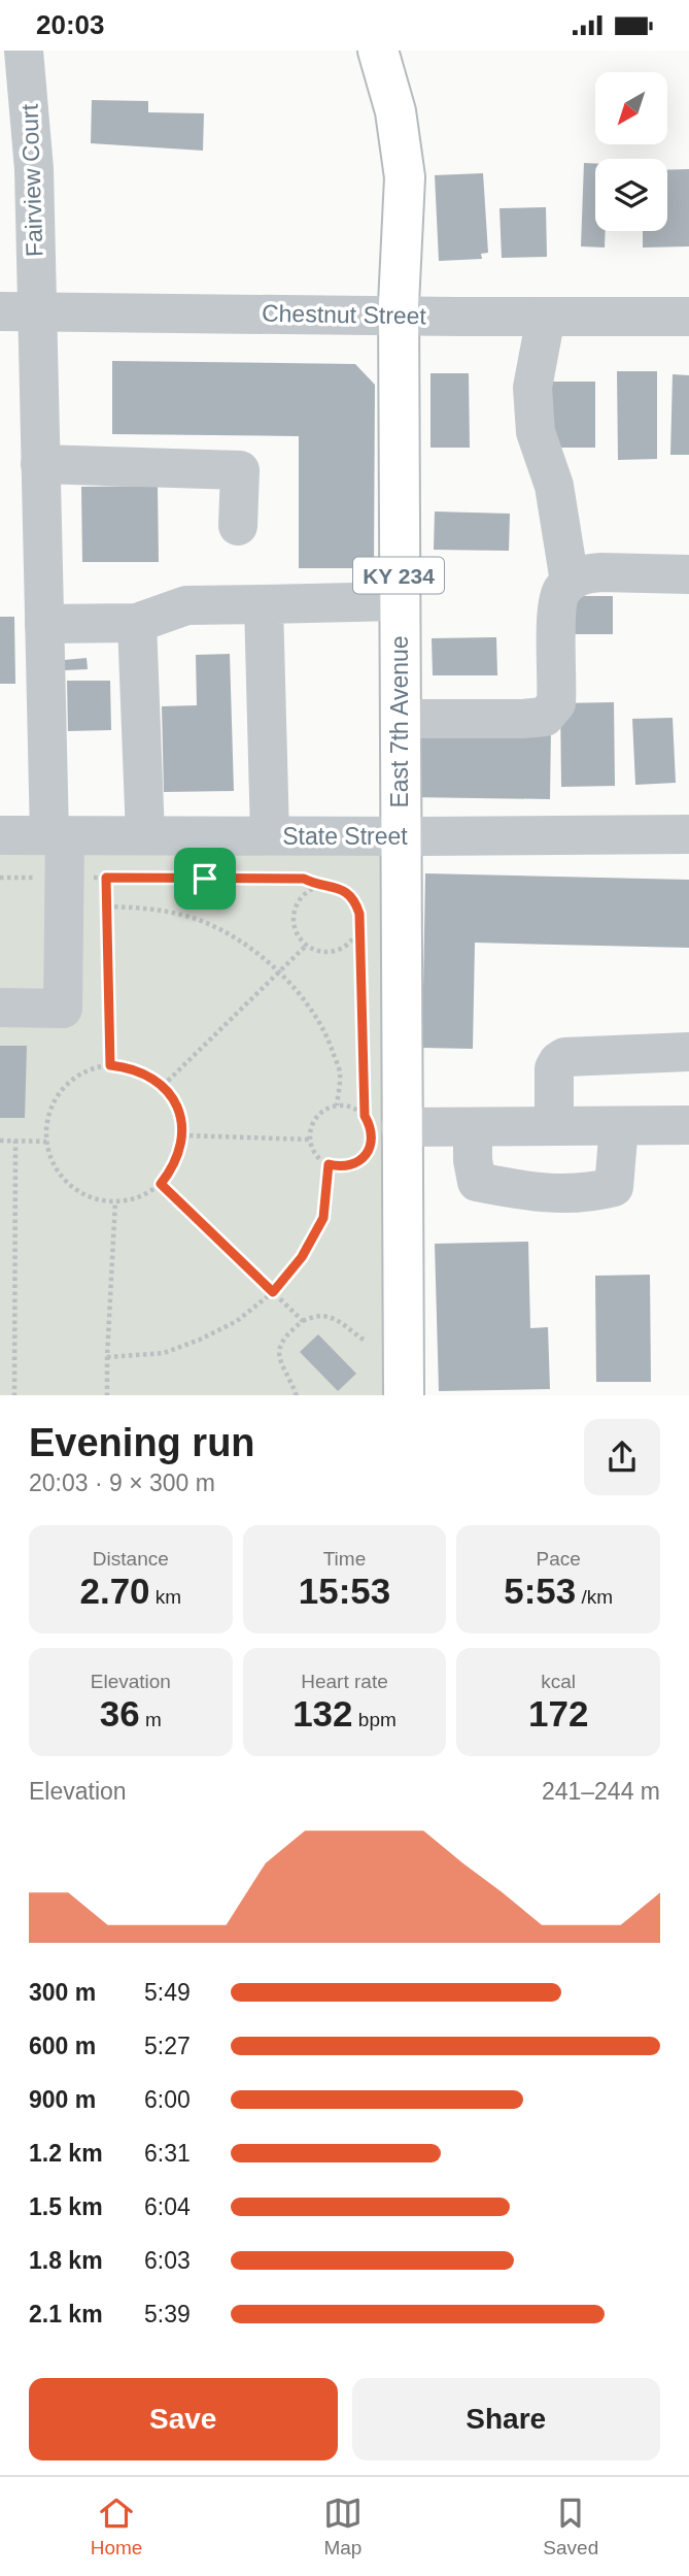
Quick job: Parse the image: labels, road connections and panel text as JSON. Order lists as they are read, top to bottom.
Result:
{
  "streets": {
    "main road": ["KY 234", "East 7th Avenue"],
    "street": ["Fairview Court", "Chestnut Street", "State Street"]
  },
  "crossings": [
    ["Fairview Court", "Chestnut Street"],
    ["Fairview Court", "State Street"],
    ["Chestnut Street", "East 7th Avenue"],
    ["East 7th Avenue", "State Street"]
  ],
  "north": "bottom left",
  "page": {
    "status": "20:03",
    "heading": ["Evening run", "20:03 · 9 × 300 m"],
    "stats": [
      ["Distance", "2.70 km"],
      ["Time", "15:53"],
      ["Pace", "5:53 /km"],
      ["Elevation", "36 m"],
      ["Heart rate", "132 bpm"],
      ["kcal", "172"]
    ],
    "chart": ["Elevation", "241–244 m"],
    "list": [
      {
        "name": "300 m",
        "note": "5:49"
      },
      {
        "name": "600 m",
        "note": "5:27"
      },
      {
        "name": "900 m",
        "note": "6:00"
      },
      {
        "name": "1.2 km",
        "note": "6:31"
      },
      {
        "name": "1.5 km",
        "note": "6:04"
      },
      {
        "name": "1.8 km",
        "note": "6:03"
      },
      {
        "name": "2.1 km",
        "note": "5:39"
      }
    ],
    "buttons": ["Save", "Share"],
    "tabs": ["Home", "Map", "Saved"]
  }
}
